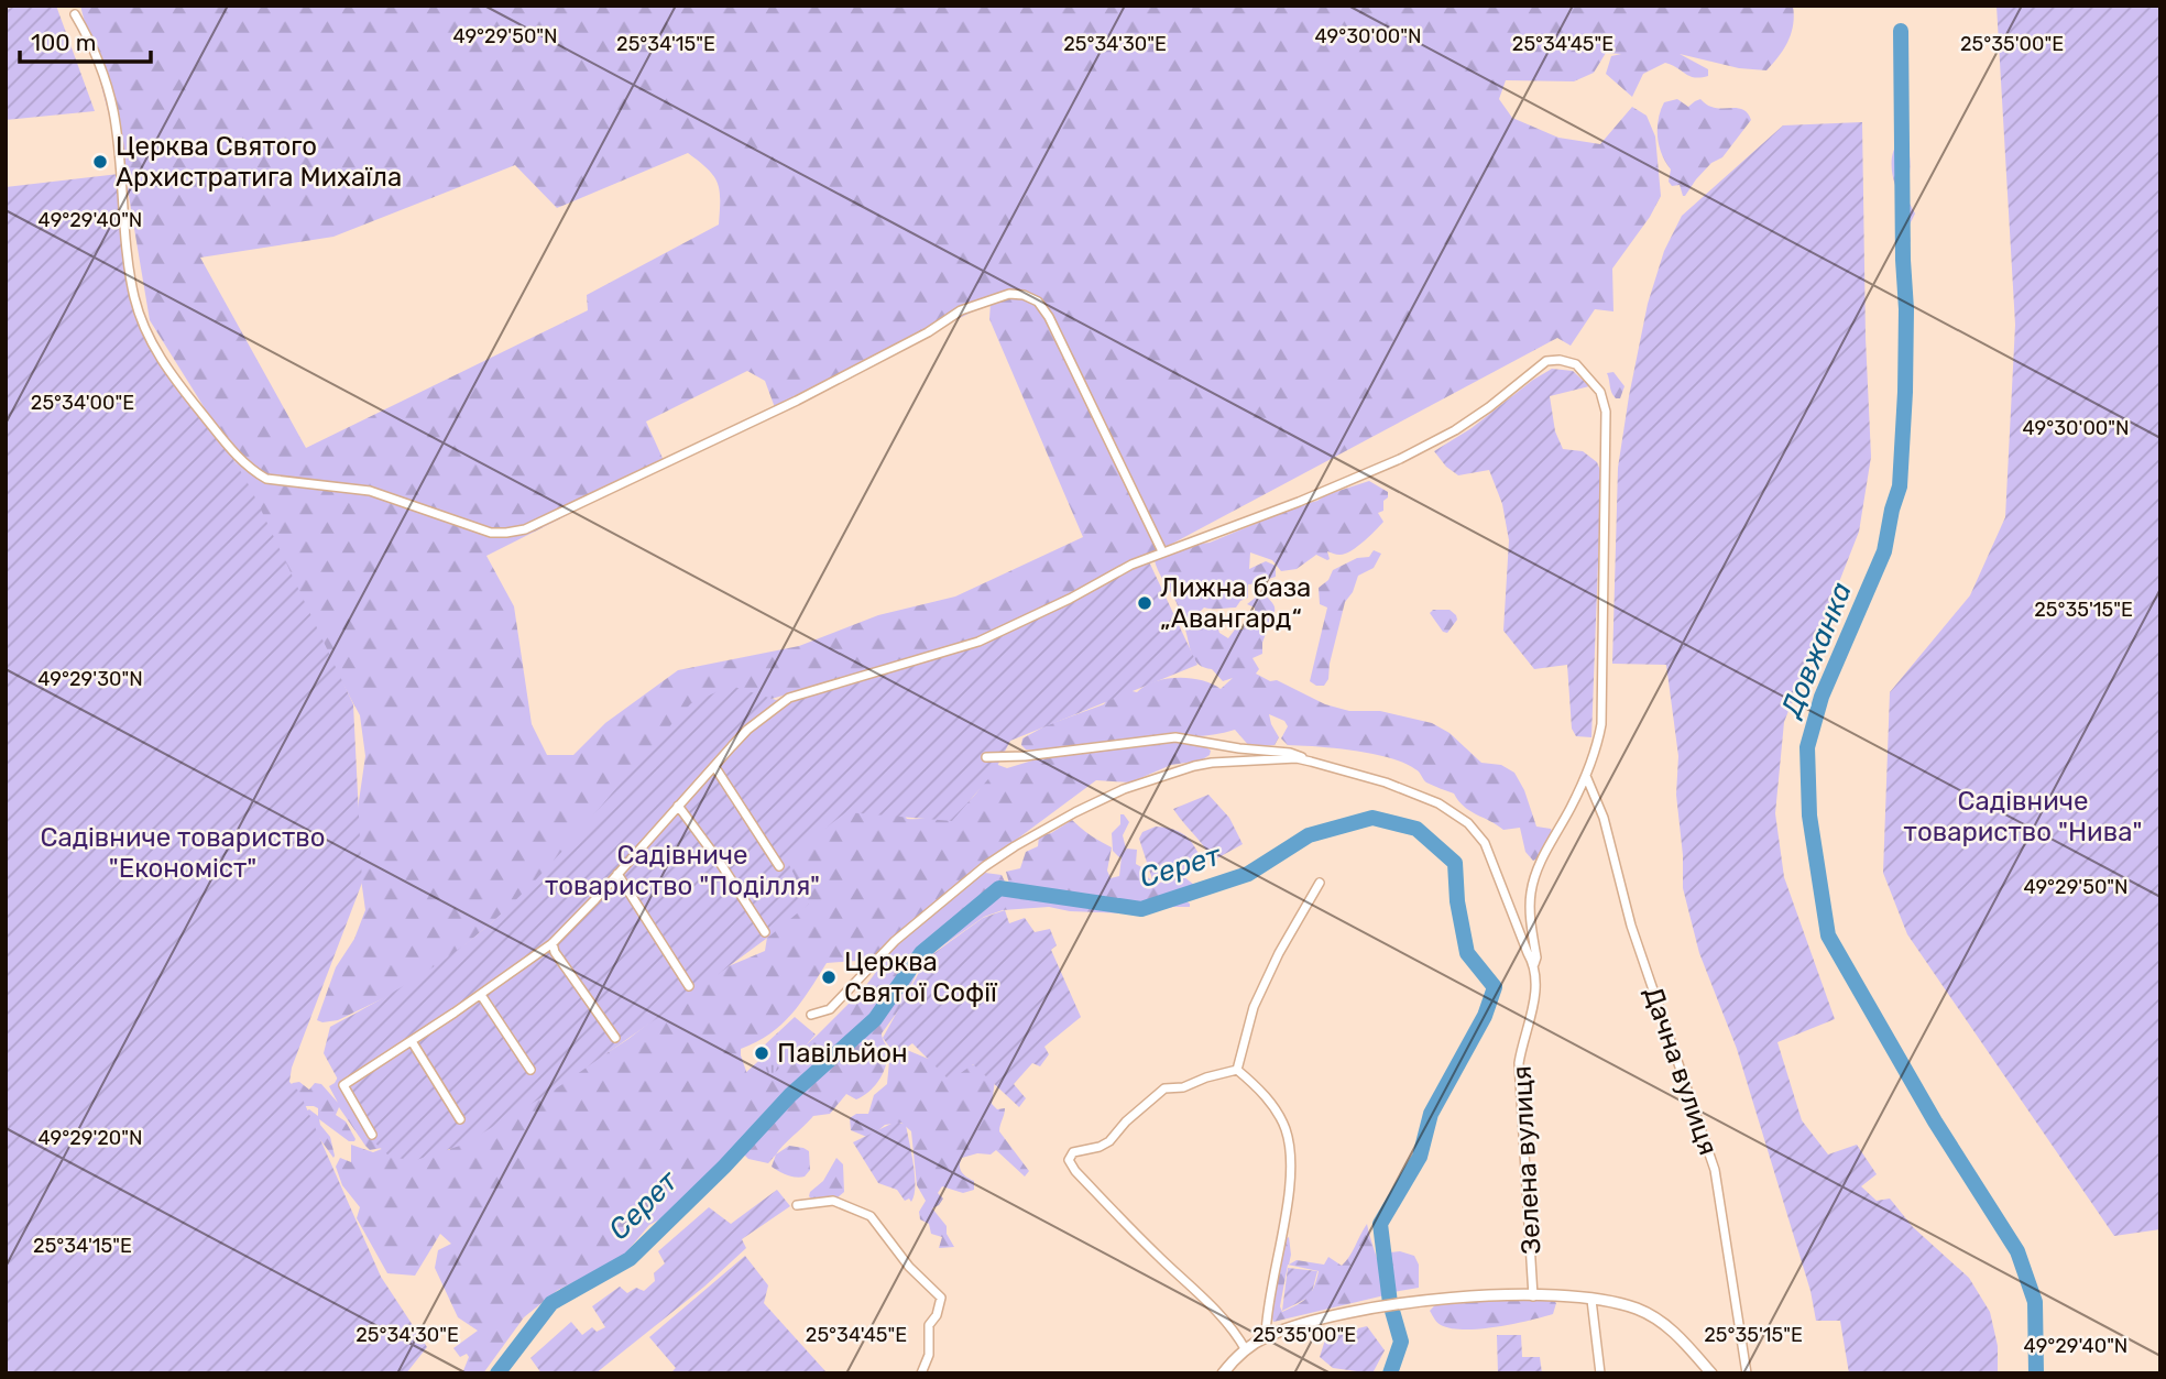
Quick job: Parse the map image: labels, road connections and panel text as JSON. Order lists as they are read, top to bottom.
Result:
{
  "streets": {
    "street": ["Дачна вулиця", "Зелена вулиця"]
  },
  "water": ["Довжанка", "Серет"],
  "parks": ["Садівниче товариство \"Нива\"", "Садівниче товариство \"Економіст\"", "Садівниче товариство \"Поділля\""],
  "places": [
    "Церква Святого Архистратига Михаїла",
    "Лижна база „Авангард“",
    "Церква Святої Софії",
    "Павільйон"
  ],
  "scale_bar": "100 m",
  "coordinates": [
    "49°29'50\"N",
    "49°30'00\"N",
    "25°34'15\"E",
    "25°34'30\"E",
    "25°34'45\"E",
    "25°35'00\"E",
    "49°29'40\"N",
    "25°34'00\"E",
    "25°35'15\"E",
    "49°29'30\"N",
    "49°29'20\"N"
  ]
}
